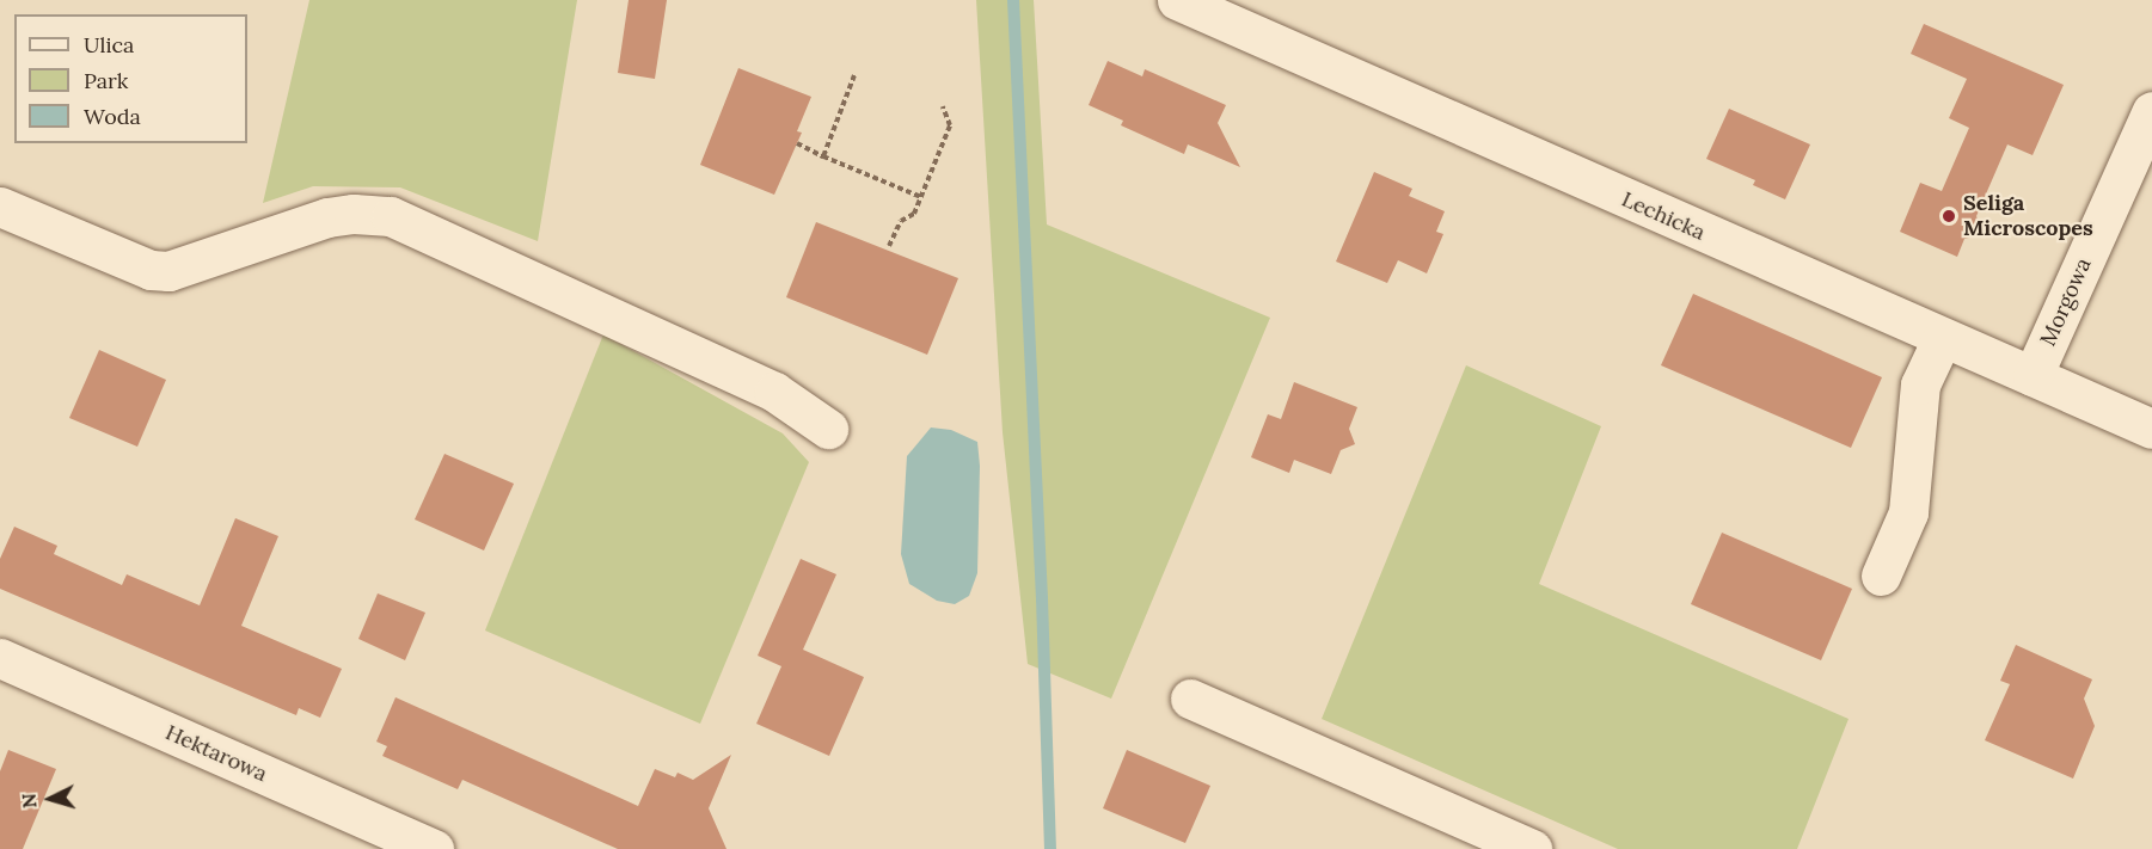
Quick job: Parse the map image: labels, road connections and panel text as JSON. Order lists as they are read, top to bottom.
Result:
{
  "streets": {
    "street": ["Lechicka", "Morgowa", "Hektarowa"]
  },
  "crossings": [
    ["Lechicka", "Morgowa"]
  ],
  "places": ["Seliga Microscopes"],
  "legend": ["Ulica", "Park", "Woda"],
  "north": "left"
}
